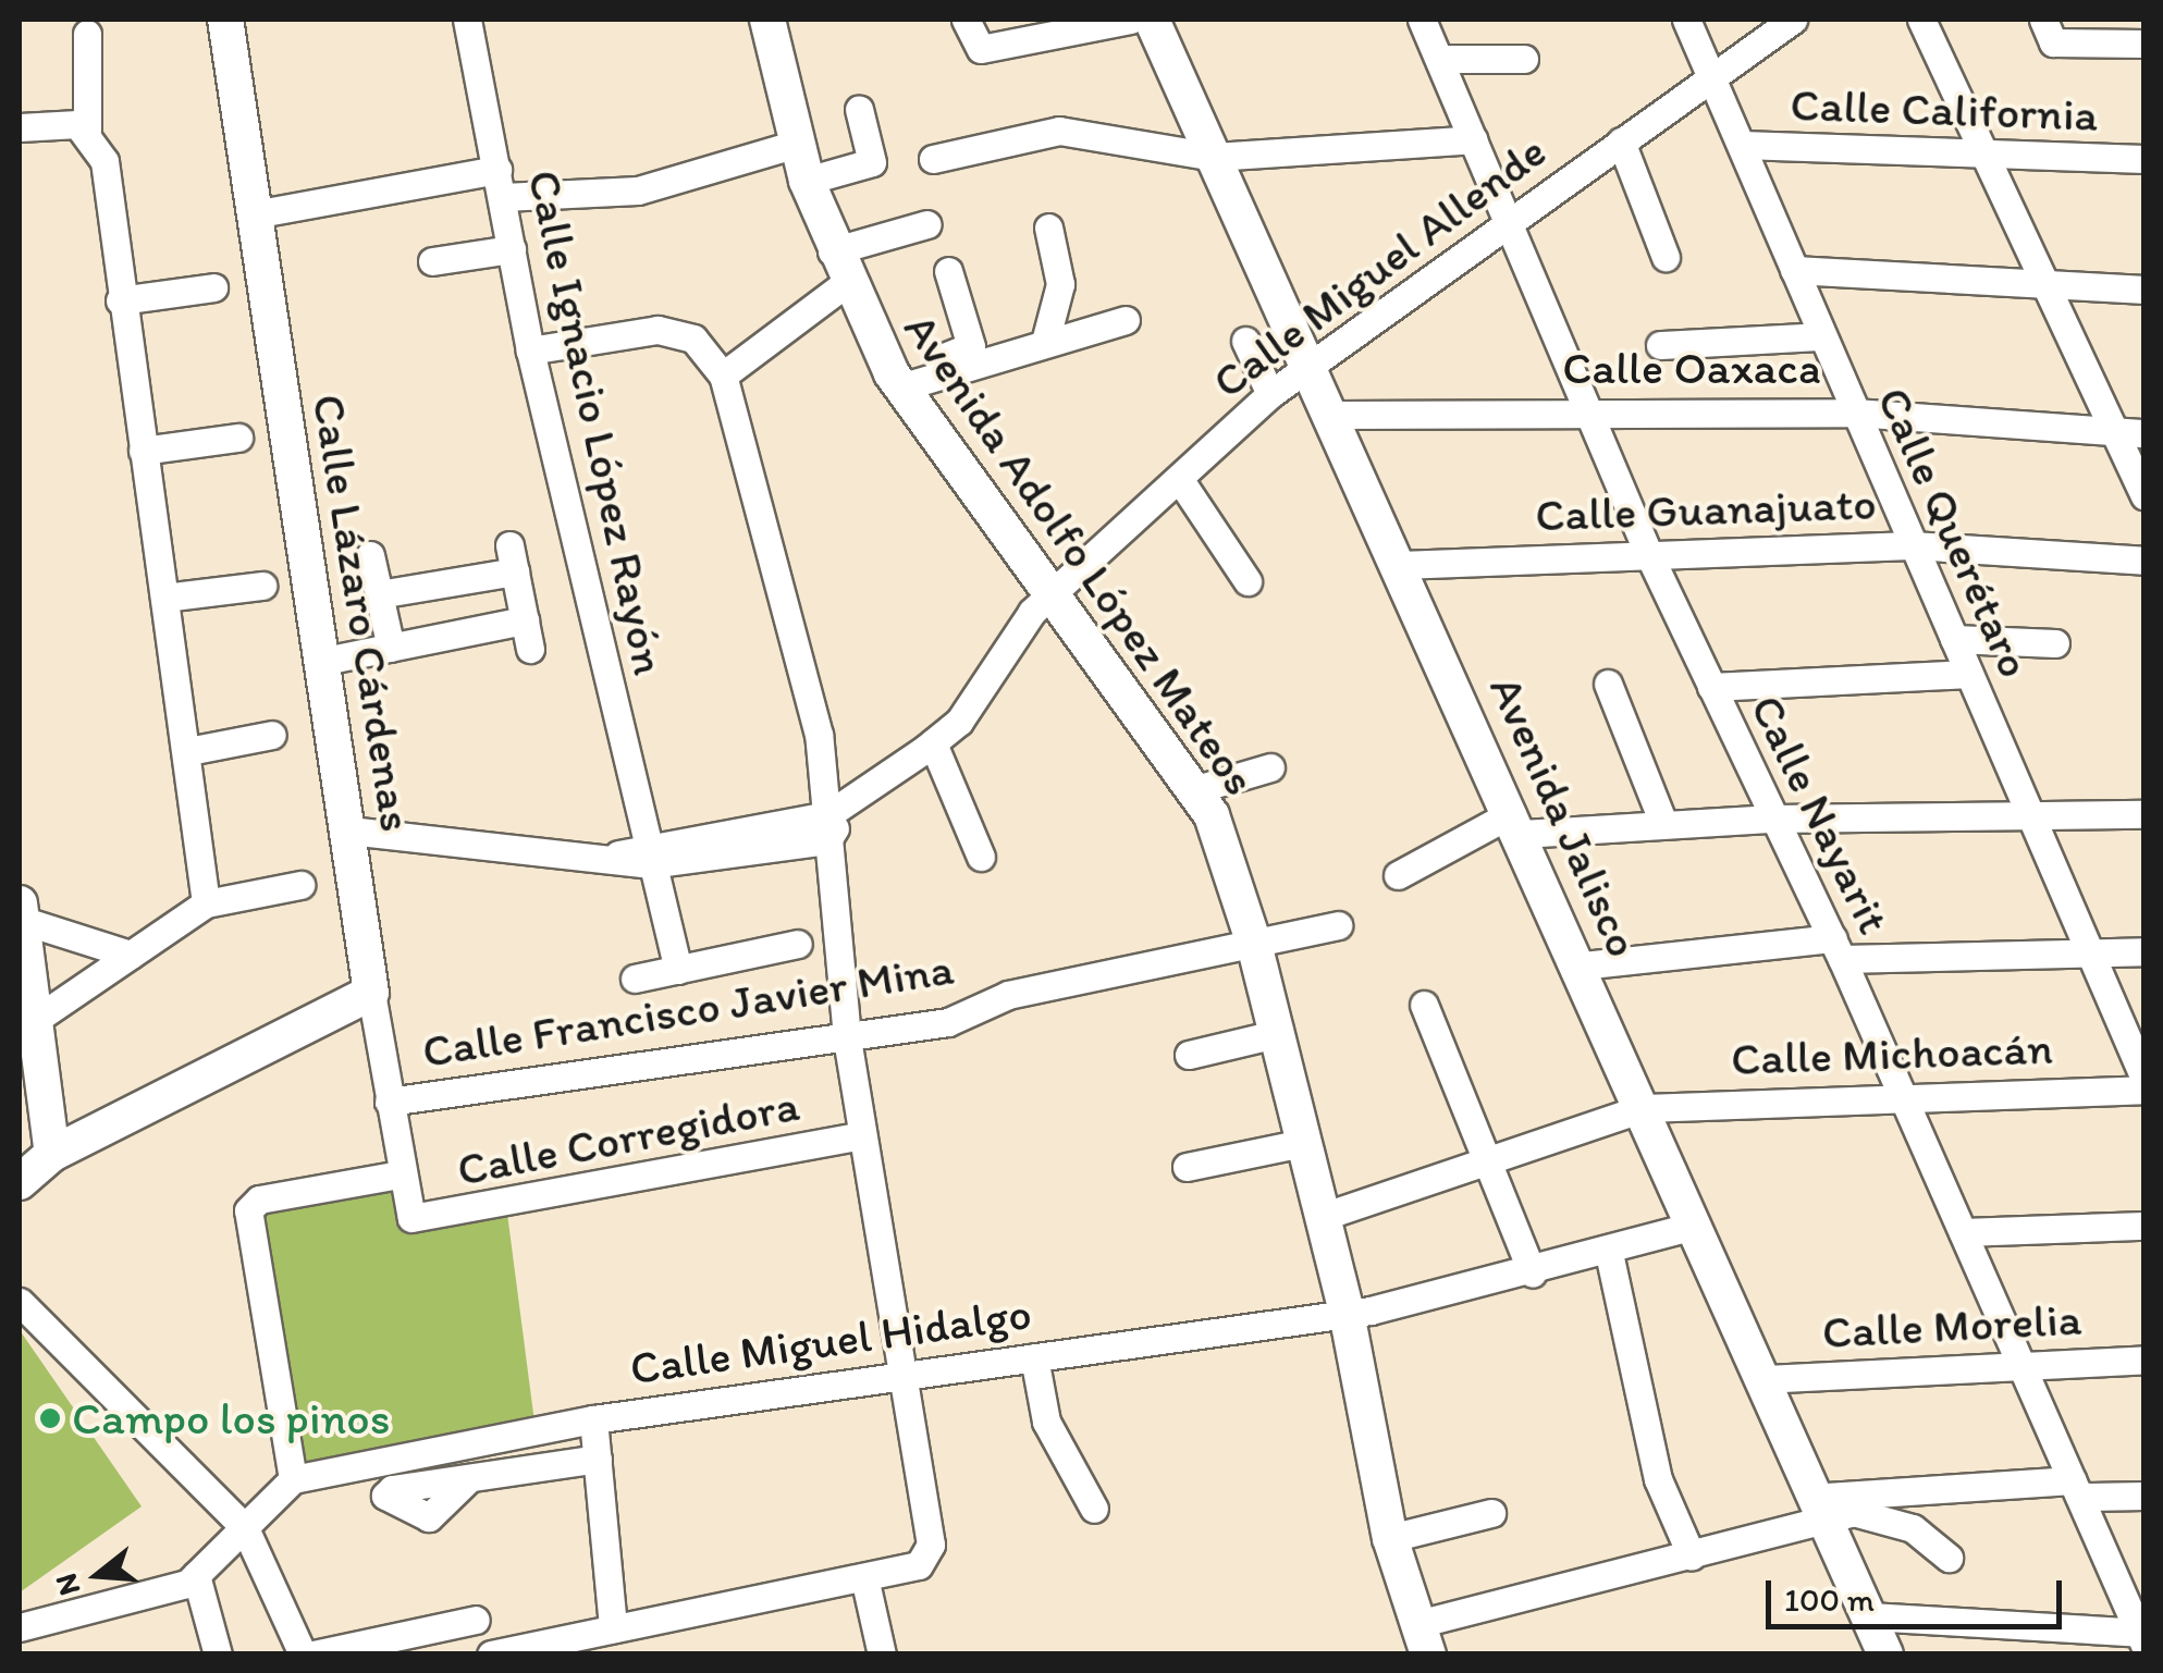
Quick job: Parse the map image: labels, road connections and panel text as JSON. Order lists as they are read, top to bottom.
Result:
{
  "streets": {
    "main road": ["Avenida Adolfo López Mateos", "Calle Lázaro Cárdenas", "Avenida Jalisco"],
    "street": [
      "Calle California",
      "Calle Miguel Allende",
      "Calle Oaxaca",
      "Calle Ignacio López Rayón",
      "Calle Guanajuato",
      "Calle Querétaro",
      "Calle Nayarit",
      "Calle Francisco Javier Mina",
      "Calle Michoacán",
      "Calle Corregidora",
      "Calle Morelia",
      "Calle Miguel Hidalgo"
    ]
  },
  "crossings": [
    ["Calle California", "Calle Querétaro"],
    ["Calle Miguel Allende", "Calle Querétaro"],
    ["Calle Miguel Allende", "Avenida Adolfo López Mateos"],
    ["Calle Miguel Allende", "Calle Nayarit"],
    ["Calle Miguel Allende", "Avenida Jalisco"],
    ["Calle Oaxaca", "Calle Querétaro"],
    ["Calle Oaxaca", "Calle Nayarit"],
    ["Calle Oaxaca", "Avenida Jalisco"],
    ["Calle Guanajuato", "Calle Querétaro"],
    ["Calle Guanajuato", "Calle Nayarit"],
    ["Calle Guanajuato", "Avenida Jalisco"],
    ["Avenida Adolfo López Mateos", "Calle Francisco Javier Mina"],
    ["Avenida Adolfo López Mateos", "Calle Michoacán"],
    ["Avenida Adolfo López Mateos", "Calle Miguel Hidalgo"],
    ["Calle Lázaro Cárdenas", "Calle Francisco Javier Mina"],
    ["Calle Lázaro Cárdenas", "Calle Corregidora"],
    ["Calle Nayarit", "Calle Michoacán"],
    ["Calle Nayarit", "Calle Morelia"],
    ["Avenida Jalisco", "Calle Michoacán"],
    ["Avenida Jalisco", "Calle Morelia"],
    ["Avenida Jalisco", "Calle Miguel Hidalgo"]
  ],
  "places": ["Campo los pinos"],
  "scale_bar": "100 m",
  "north": "left"
}
